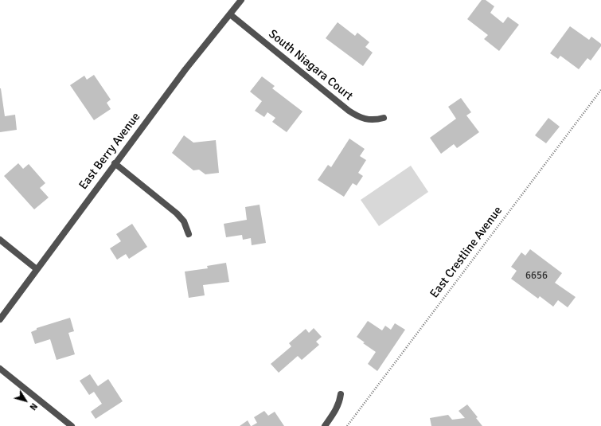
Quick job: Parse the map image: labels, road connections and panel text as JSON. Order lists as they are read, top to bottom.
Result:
{
  "streets": {
    "street": ["South Niagara Court", "East Berry Avenue"],
    "path": ["East Crestline Avenue"]
  },
  "crossings": [
    ["South Niagara Court", "East Berry Avenue"]
  ],
  "house_numbers": ["6656"],
  "north": "bottom right"
}
